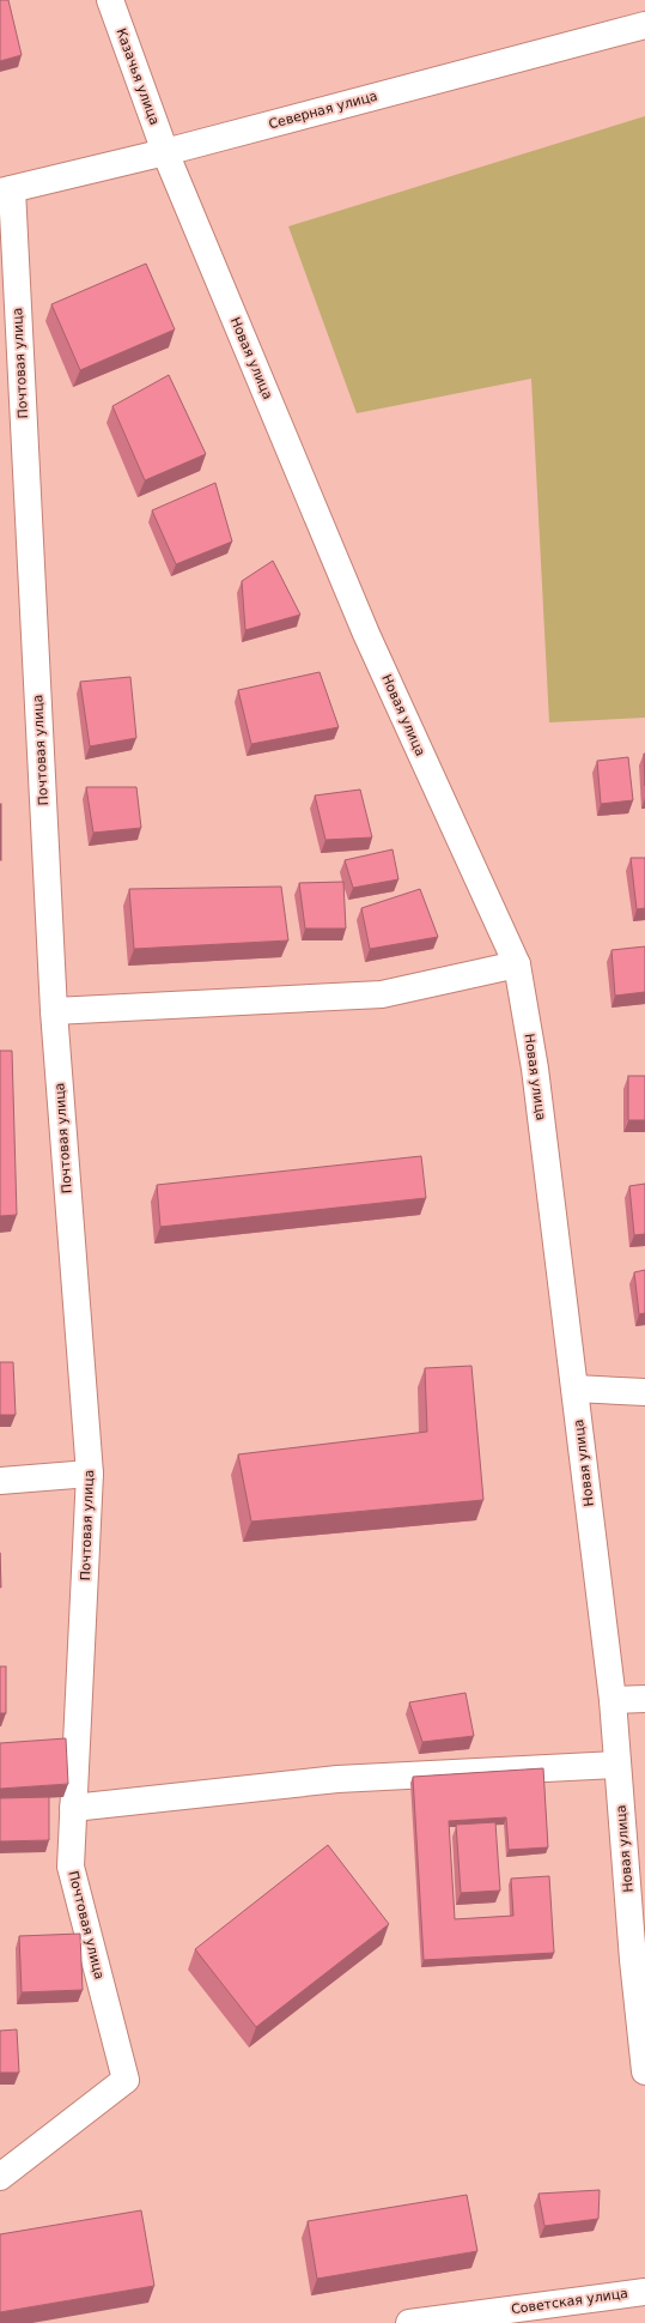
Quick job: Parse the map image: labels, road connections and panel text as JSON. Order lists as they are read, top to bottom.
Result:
{
  "streets": {
    "street": [
      "Казачья улица",
      "Северная улица",
      "Новая улица",
      "Почтовая улица",
      "Советская улица"
    ]
  },
  "crossings": [
    ["Казачья улица", "Северная улица"],
    ["Казачья улица", "Новая улица"],
    ["Северная улица", "Новая улица"],
    ["Северная улица", "Почтовая улица"]
  ]
}
